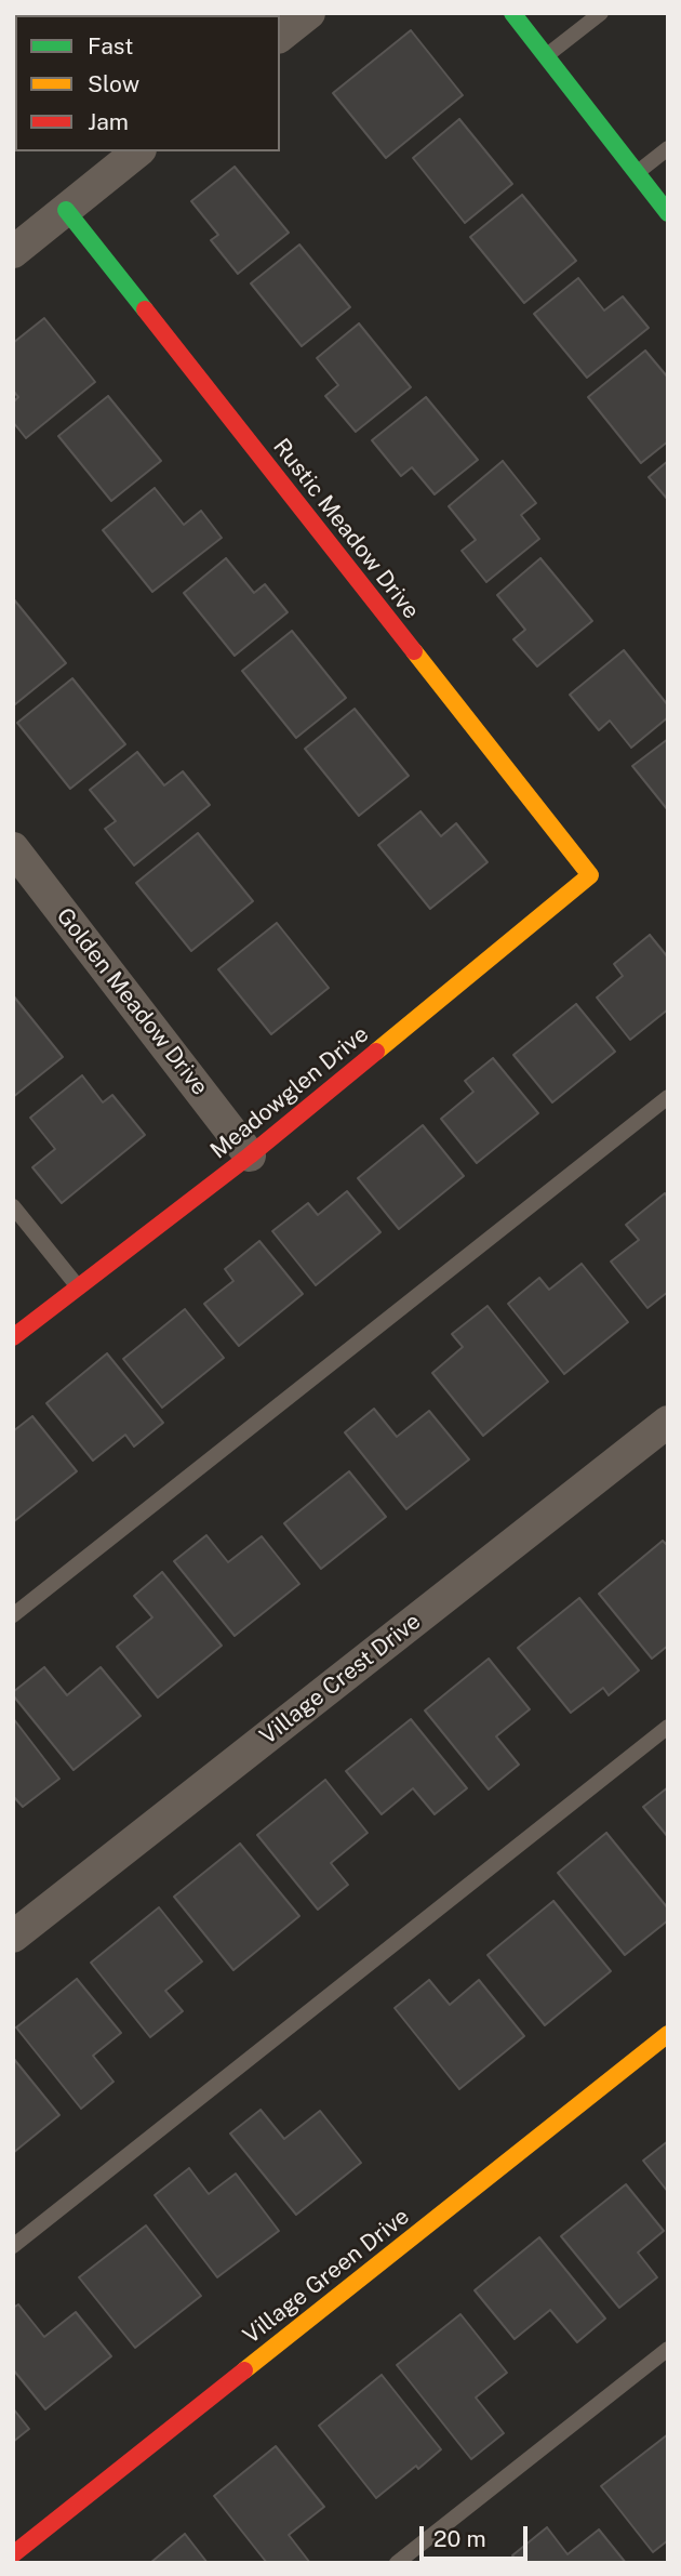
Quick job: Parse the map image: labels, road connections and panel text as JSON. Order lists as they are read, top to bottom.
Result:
{
  "streets": {
    "street": [
      "Rustic Meadow Drive",
      "Golden Meadow Drive",
      "Meadowglen Drive",
      "Village Crest Drive",
      "Village Green Drive"
    ]
  },
  "crossings": [
    ["Rustic Meadow Drive", "Meadowglen Drive"],
    ["Golden Meadow Drive", "Meadowglen Drive"]
  ],
  "legend": ["Fast", "Slow", "Jam"],
  "scale_bar": "20 m"
}
